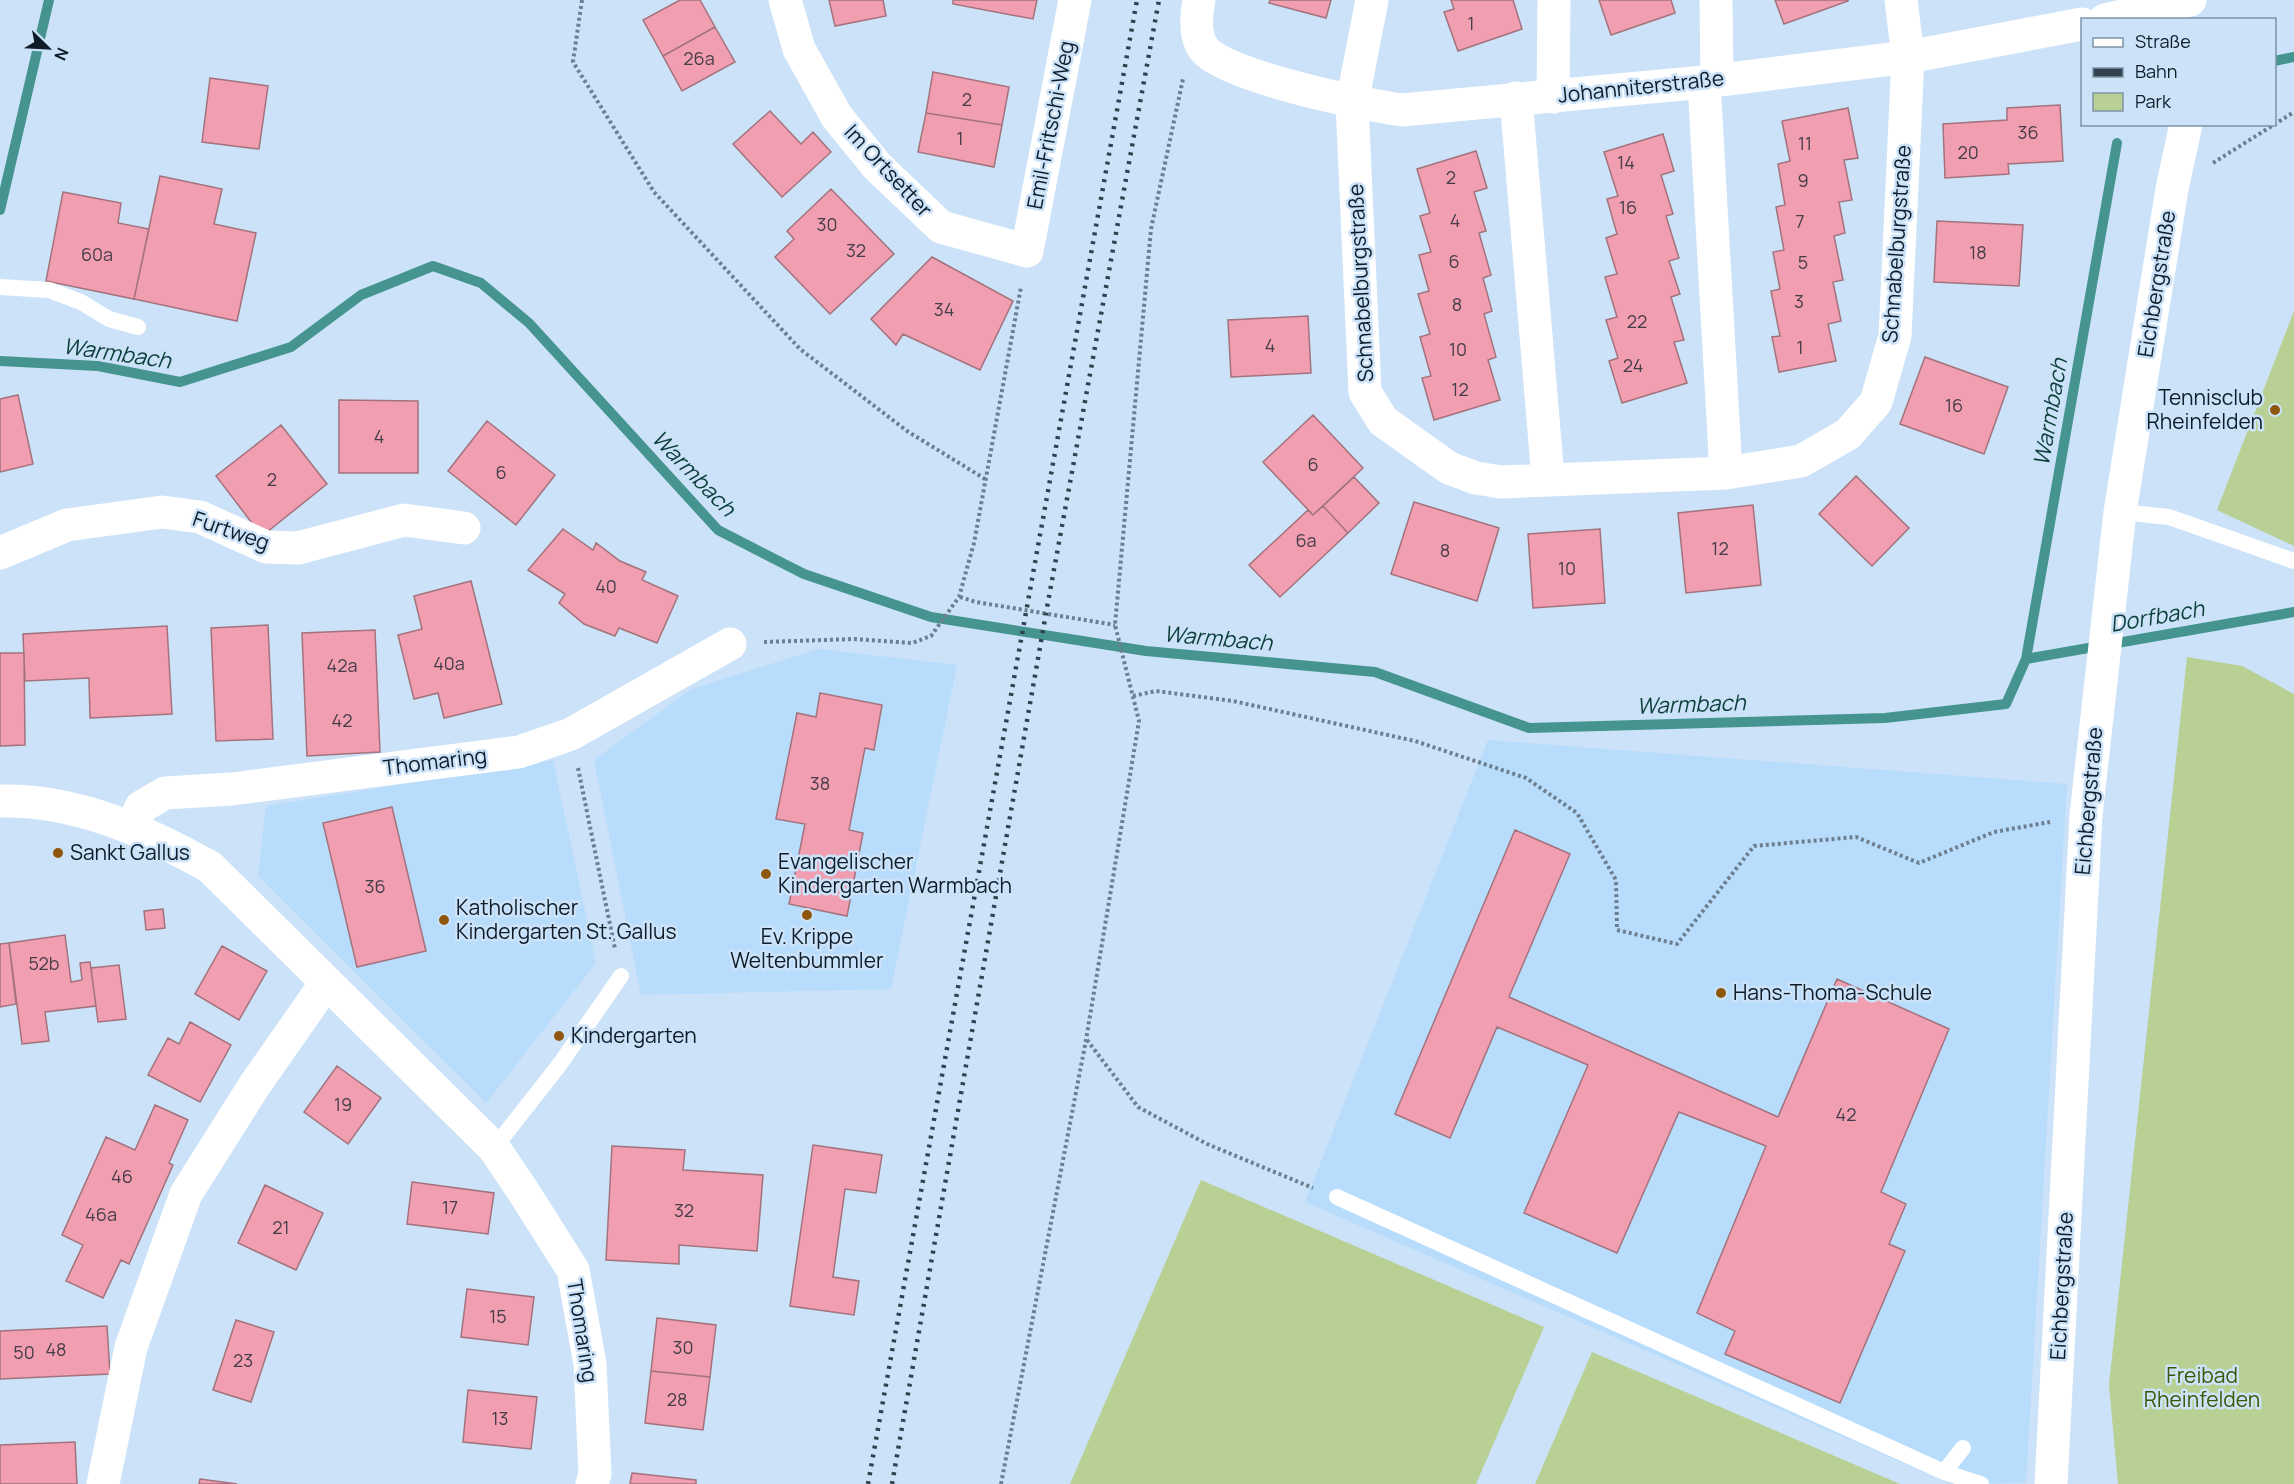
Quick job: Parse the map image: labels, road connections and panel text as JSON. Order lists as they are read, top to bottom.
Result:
{
  "streets": {
    "street": [
      "Johanniterstraße",
      "Emil-Fritschi-Weg",
      "Im Ortsetter",
      "Schnabelburgstraße",
      "Eichbergstraße",
      "Furtweg",
      "Thomaring"
    ]
  },
  "crossings": [
    ["Johanniterstraße", "Schnabelburgstraße"],
    ["Emil-Fritschi-Weg", "Im Ortsetter"]
  ],
  "water": ["Warmbach", "Dorfbach"],
  "parks": ["Freibad Rheinfelden"],
  "places": [
    "Tennisclub Rheinfelden",
    "Sankt Gallus",
    "Evangelischer Kindergarten Warmbach",
    "Ev. Krippe Weltenbummler",
    "Katholischer Kindergarten St. Gallus",
    "Hans-Thoma-Schule",
    "Kindergarten"
  ],
  "house_numbers": [
    "1",
    "26a",
    "2",
    "36",
    "1",
    "11",
    "20",
    "14",
    "2",
    "9",
    "16",
    "4",
    "7",
    "30",
    "32",
    "18",
    "60a",
    "6",
    "5",
    "3",
    "8",
    "34",
    "22",
    "4",
    "1",
    "10",
    "24",
    "12",
    "16",
    "4",
    "6",
    "6",
    "2",
    "6a",
    "12",
    "8",
    "10",
    "40",
    "40a",
    "42a",
    "42",
    "38",
    "36",
    "52b",
    "19",
    "42",
    "46",
    "17",
    "32",
    "46a",
    "21",
    "15",
    "30",
    "48",
    "50",
    "23",
    "28",
    "13"
  ],
  "legend": ["Straße", "Bahn", "Park"],
  "north": "bottom right"
}
